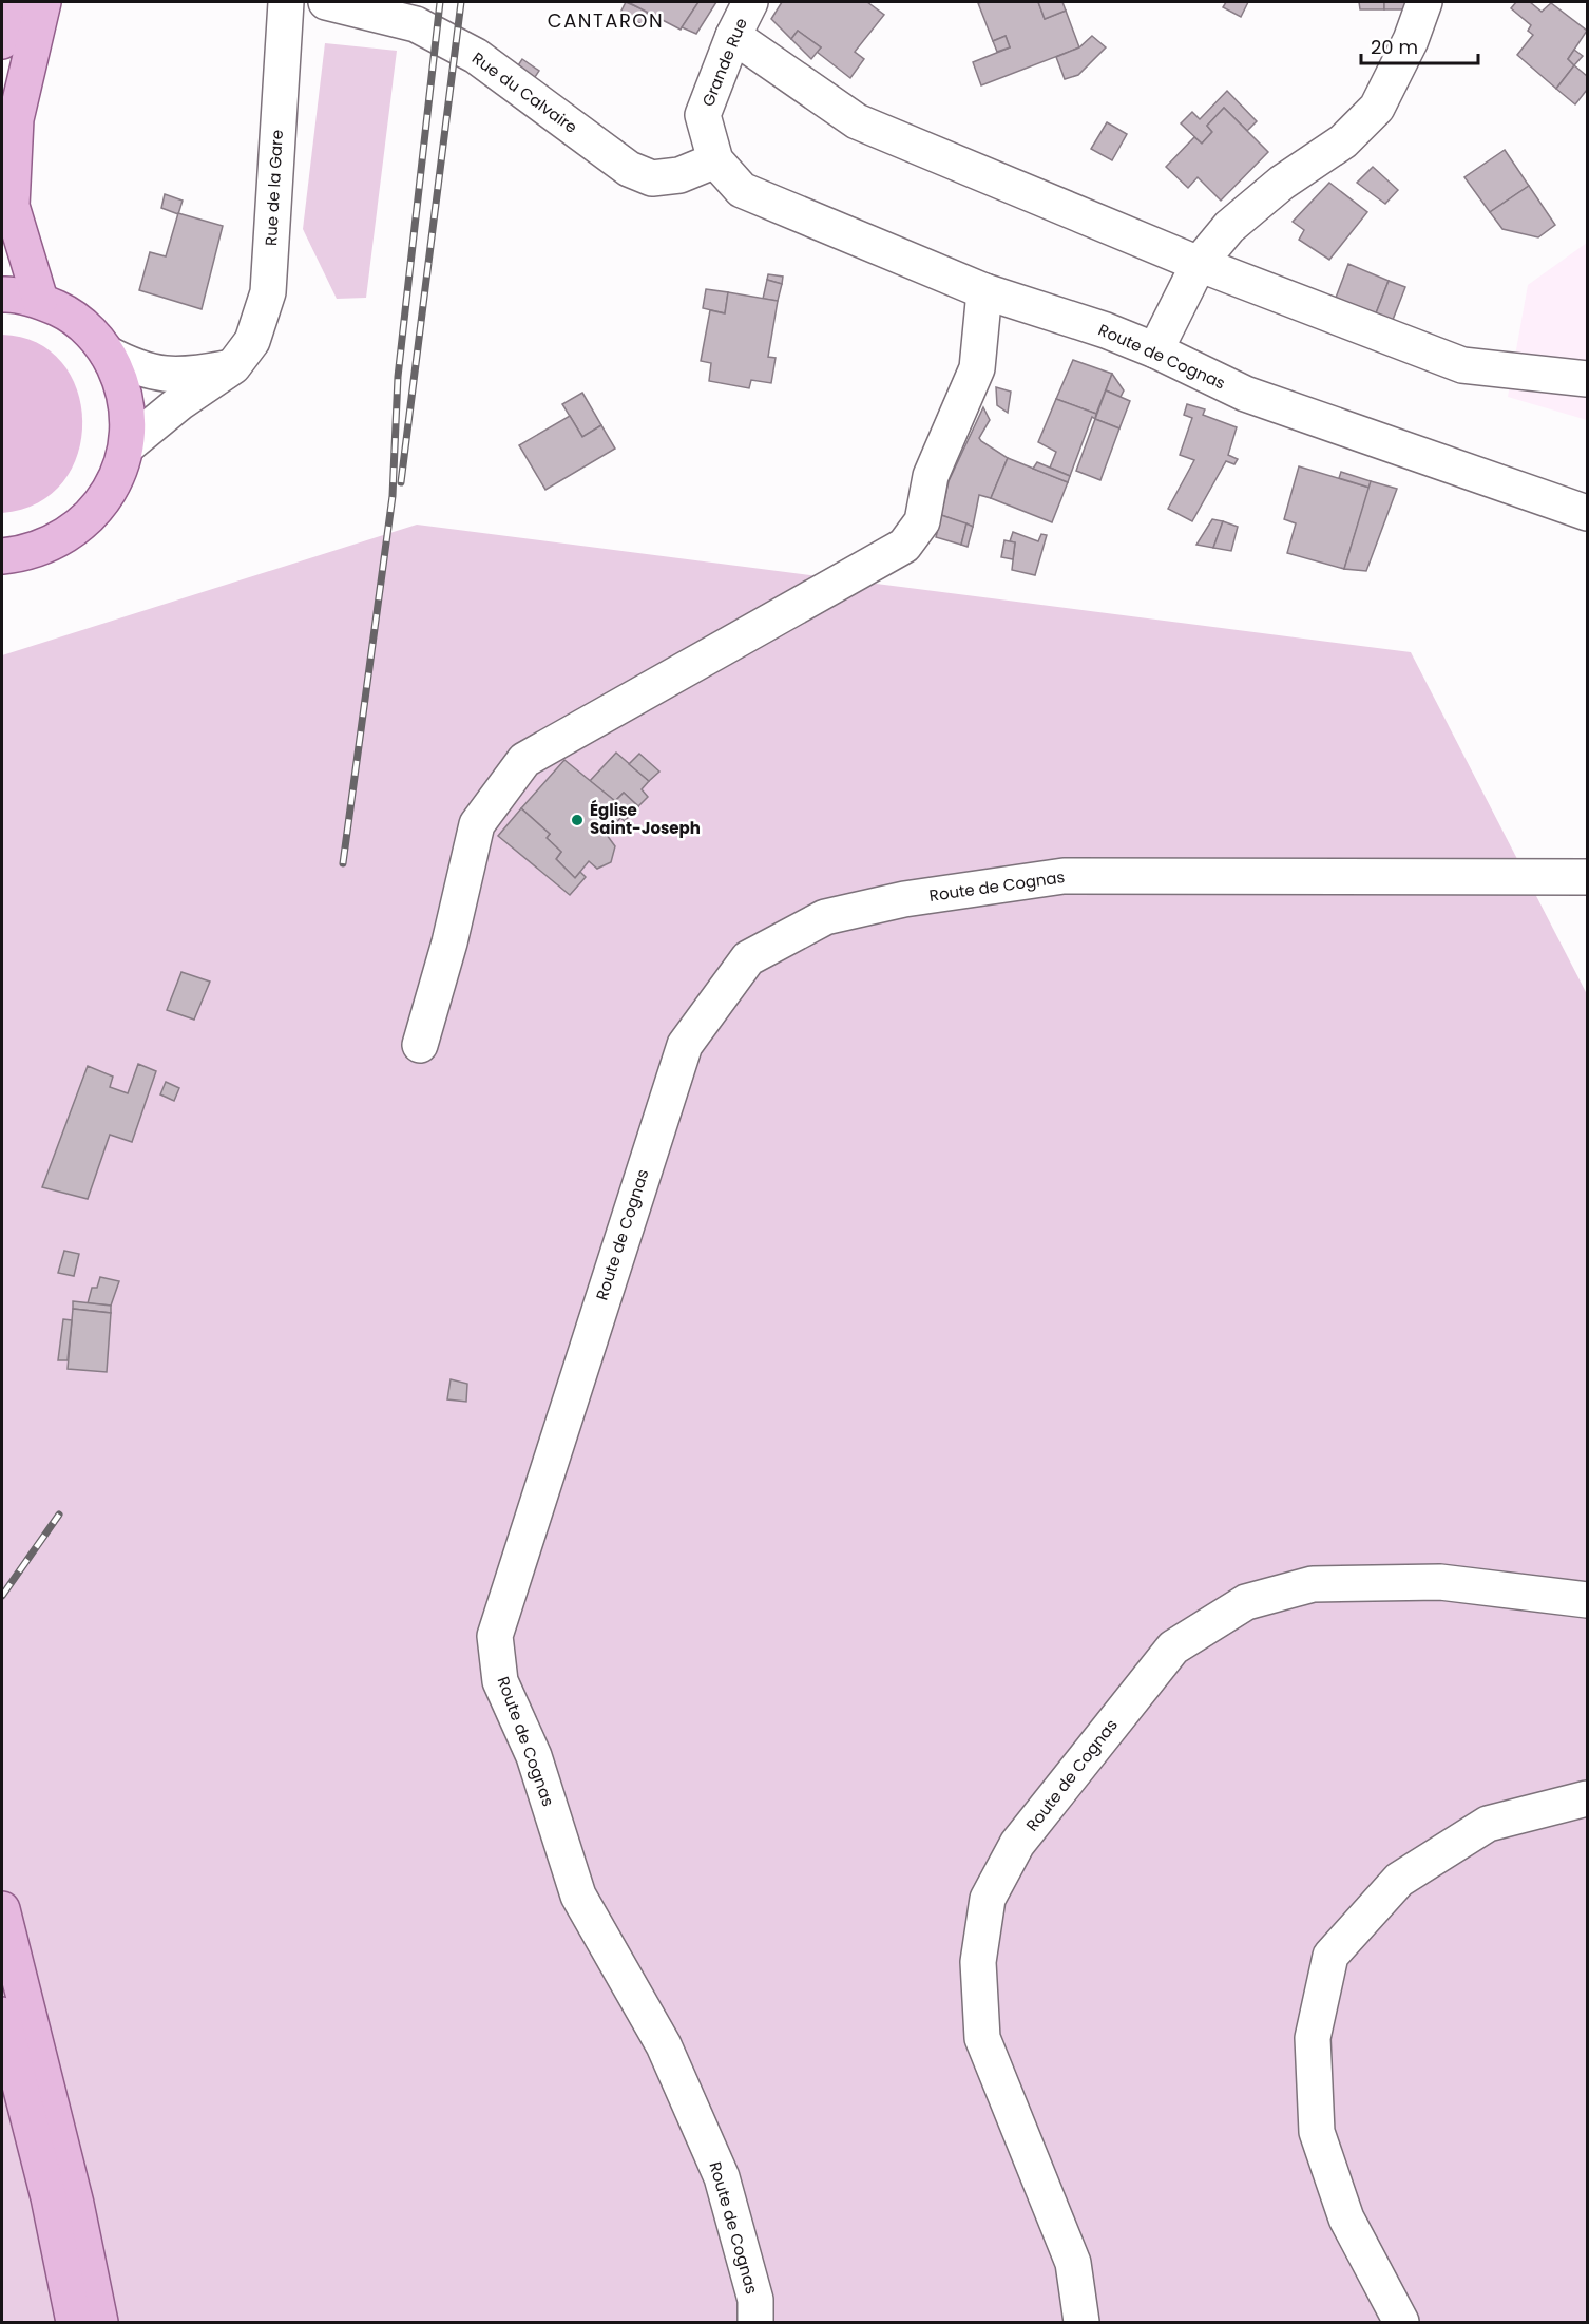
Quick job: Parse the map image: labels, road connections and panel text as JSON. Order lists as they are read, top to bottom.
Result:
{
  "streets": {
    "street": [
      "Grande Rue",
      "Rue du Calvaire",
      "Rue de la Gare",
      "Route de Cognas"
    ]
  },
  "crossings": [
    ["Grande Rue", "Rue du Calvaire"],
    ["Grande Rue", "Route de Cognas"],
    ["Rue du Calvaire", "Route de Cognas"]
  ],
  "districts": ["CANTARON"],
  "places": ["Église Saint-Joseph"],
  "scale_bar": "20 m"
}
